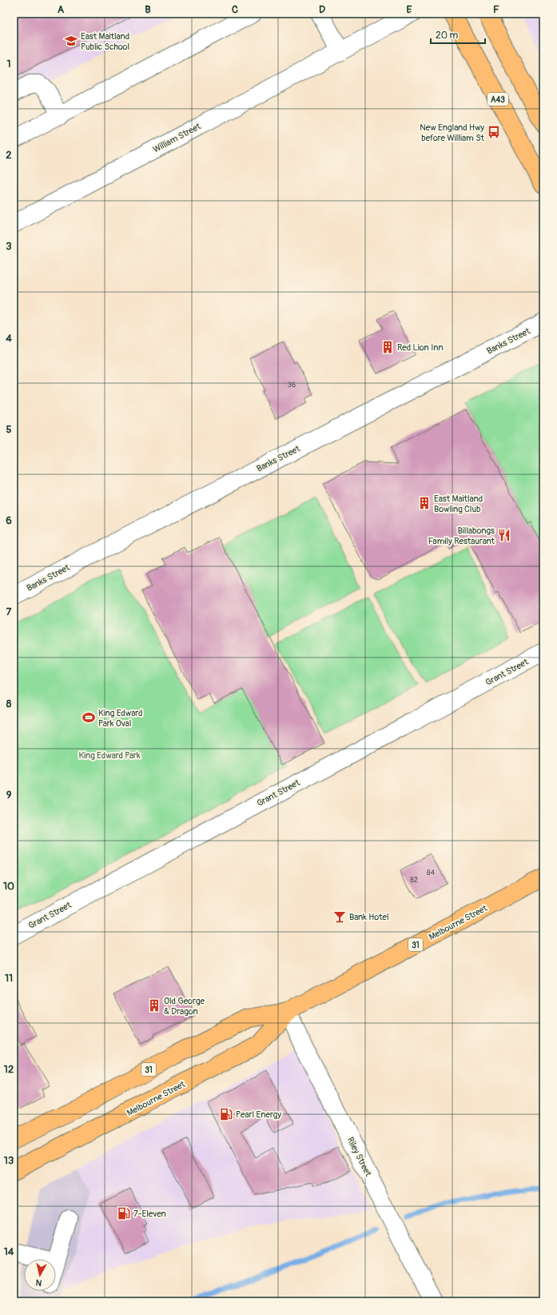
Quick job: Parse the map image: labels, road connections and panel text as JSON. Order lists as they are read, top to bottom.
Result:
{
  "streets": {
    "main road": ["A43", "Melbourne Street", "31"],
    "street": [
      "William Street",
      "Banks Street",
      "Grant Street",
      "Riley Street"
    ]
  },
  "crossings": [
    ["Melbourne Street", "Riley Street"]
  ],
  "parks": ["King Edward Park"],
  "places": {
    "school or university": ["East Maitland Public School"],
    "bus stop": ["New England Hwy before William St"],
    "building": ["Red Lion Inn", "East Maitland Bowling Club", "Old George & Dragon"],
    "restaurant": ["Billabongs Family Restaurant"],
    "sports": ["King Edward Park Oval"],
    "bar": ["Bank Hotel"],
    "fuel station": ["Pearl Energy", "7-Eleven"]
  },
  "house_numbers": ["36", "84", "82"],
  "scale_bar": "20 m",
  "north": "bottom",
  "grid": {
    "columns": [
      "A",
      "B",
      "C",
      "D",
      "E",
      "F"
    ],
    "rows": [
      "1",
      "2",
      "3",
      "4",
      "5",
      "6",
      "7",
      "8",
      "9",
      "10",
      "11",
      "12",
      "13",
      "14"
    ]
  }
}
